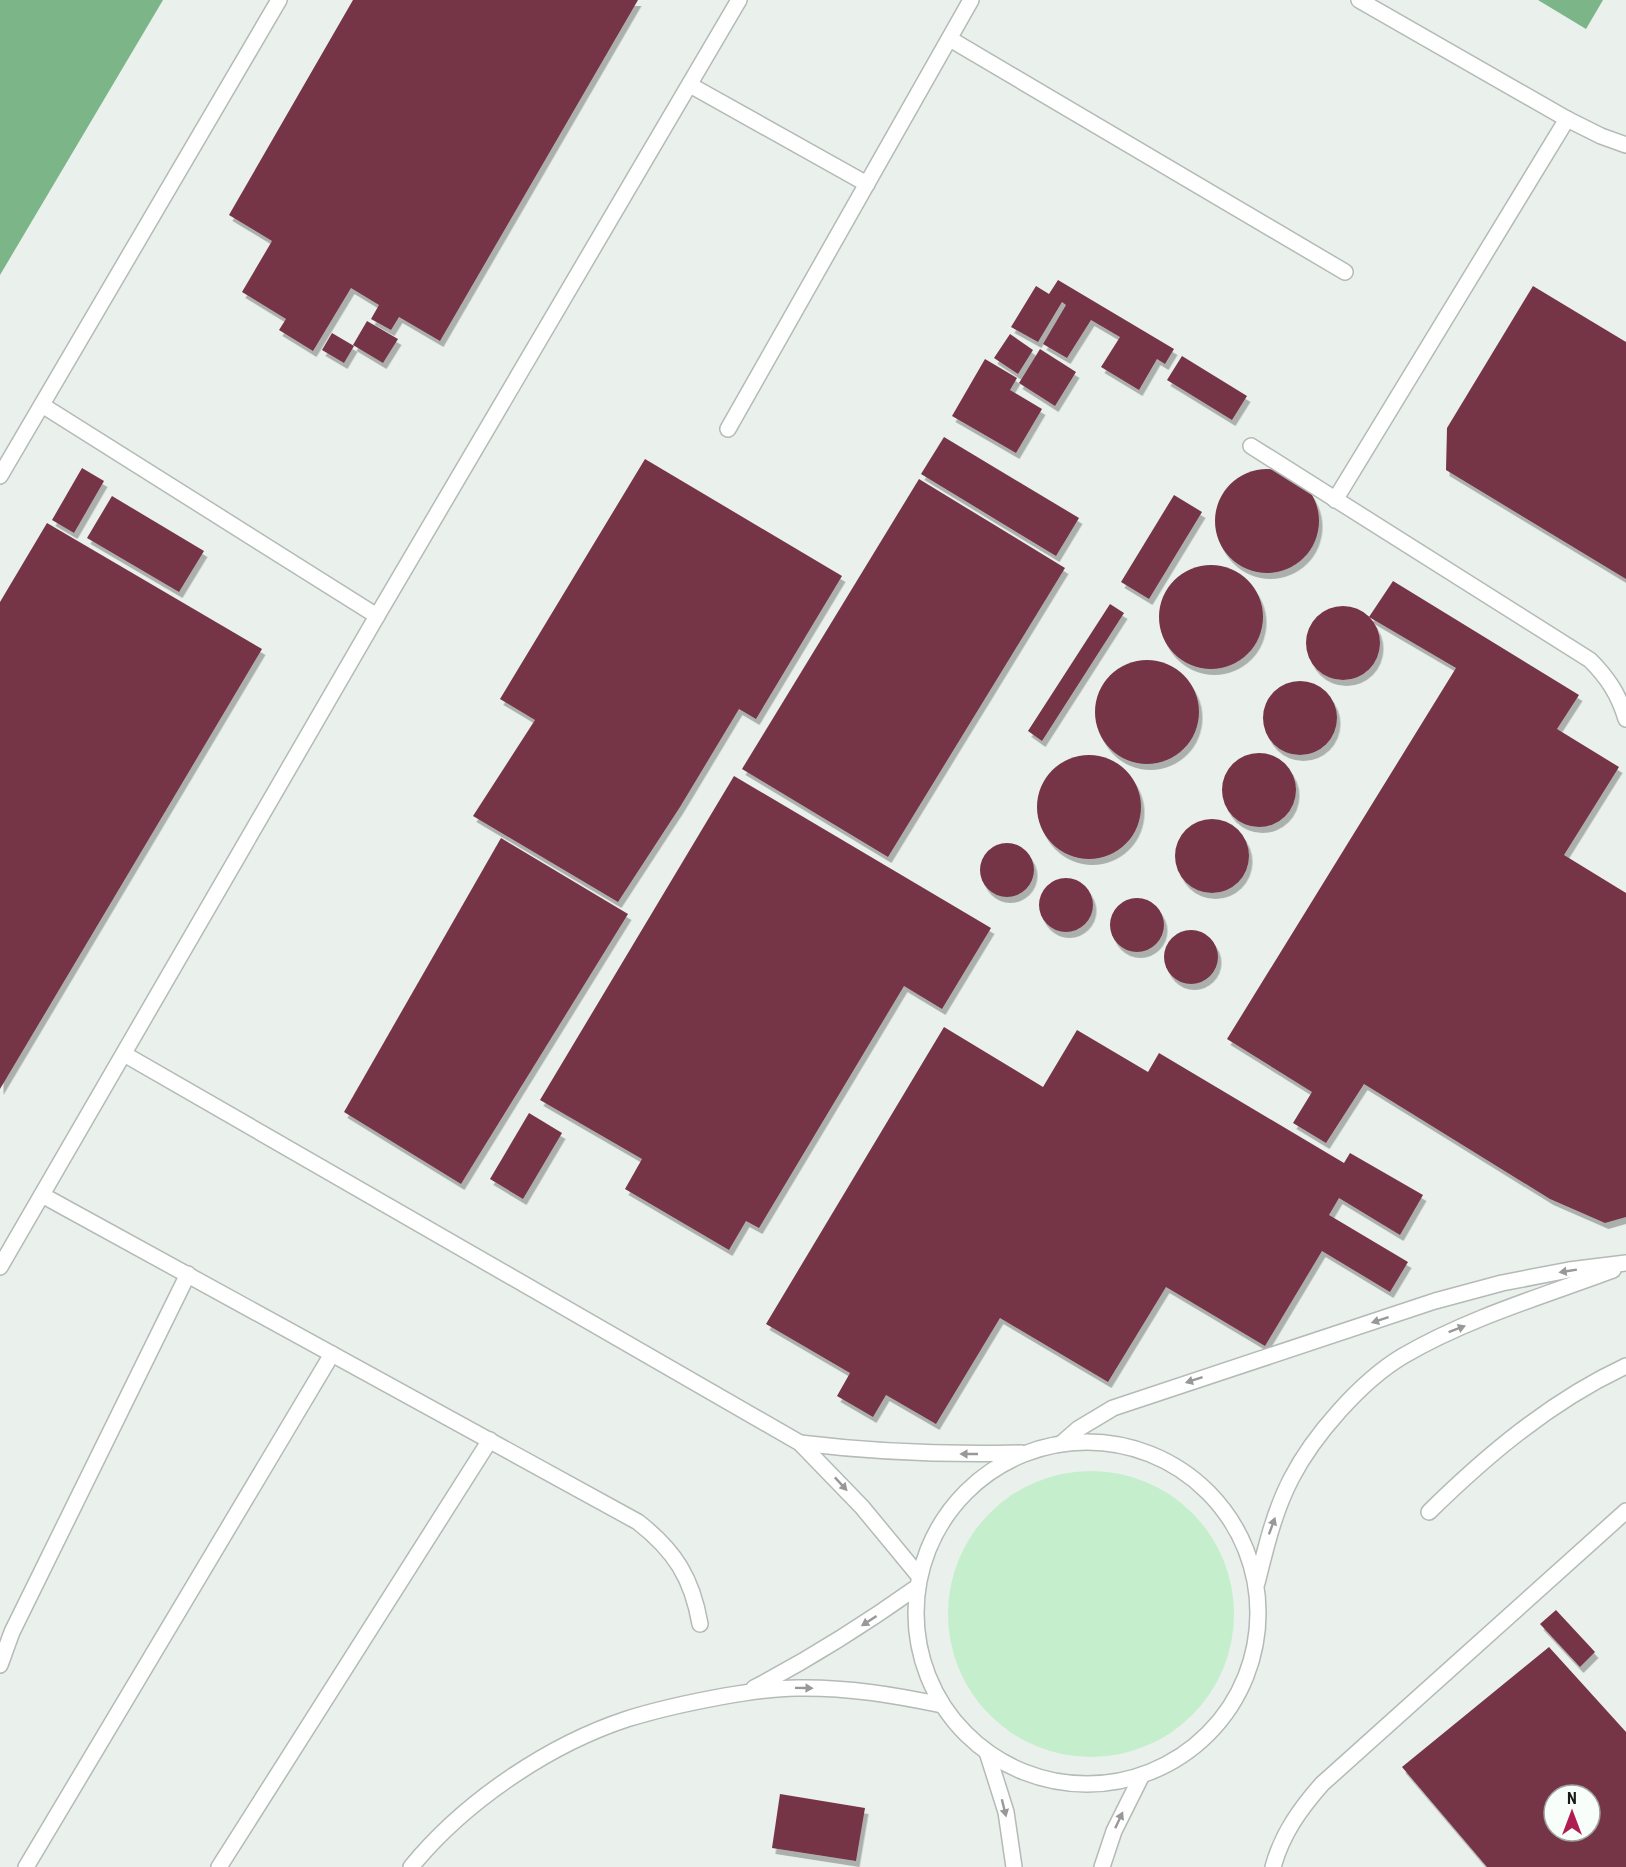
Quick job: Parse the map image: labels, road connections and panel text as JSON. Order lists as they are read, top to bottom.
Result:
{
  "north": "top"
}
